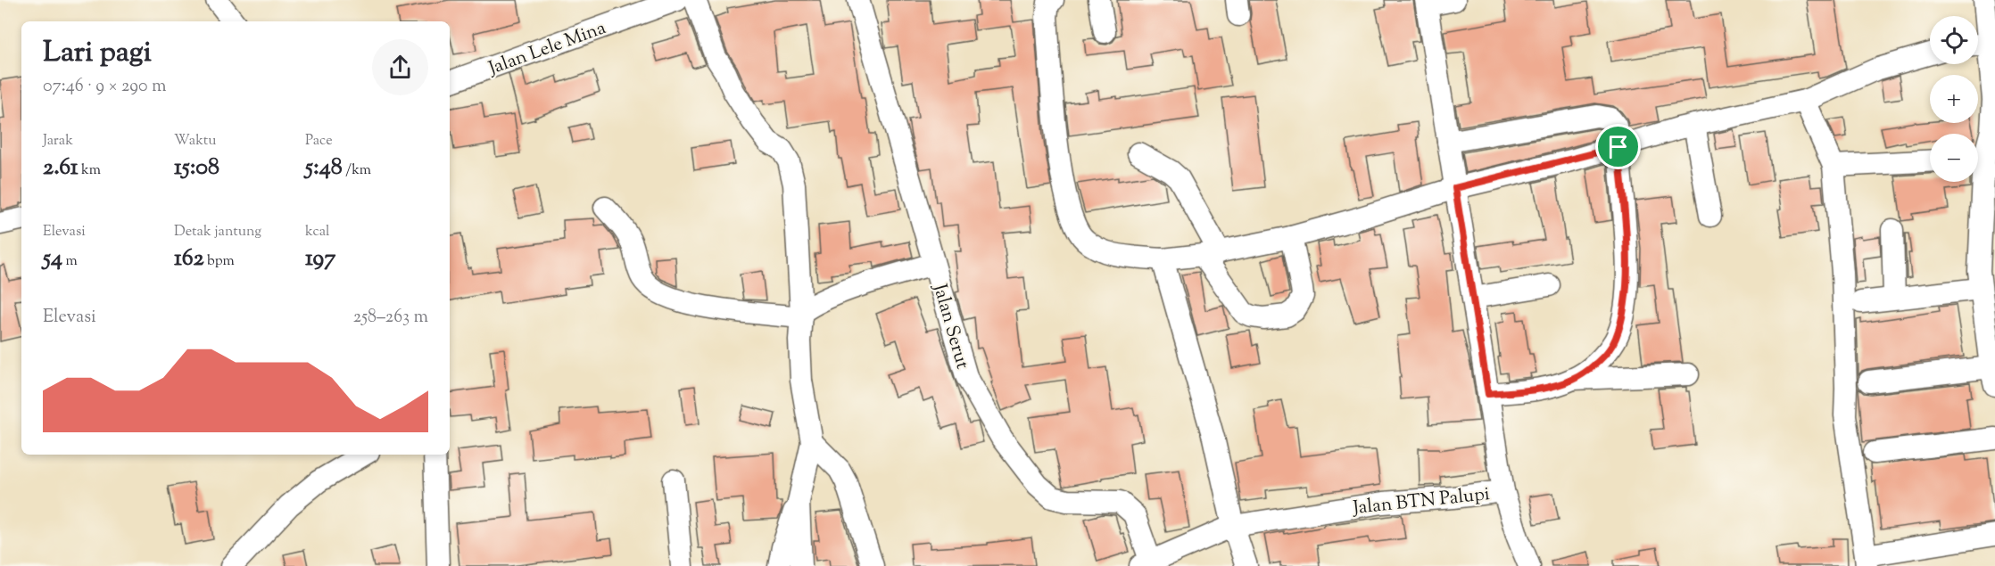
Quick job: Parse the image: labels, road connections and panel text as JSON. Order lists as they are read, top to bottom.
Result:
{
  "streets": {
    "street": ["Jalan Lele Mina", "Jalan Serut", "Jalan BTN Palupi"]
  },
  "crossings": [
    ["Jalan Serut", "Jalan BTN Palupi"]
  ],
  "page": {
    "map_buttons": ["+", "−"],
    "heading": ["Lari pagi", "07:46 · 9 × 290 m"],
    "stats": [
      ["Jarak", "2.61 km"],
      ["Waktu", "15:08"],
      ["Pace", "5:48 /km"],
      ["Elevasi", "54 m"],
      ["Detak jantung", "162 bpm"],
      ["kcal", "197"]
    ],
    "chart": ["Elevasi", "258–263 m"]
  }
}
